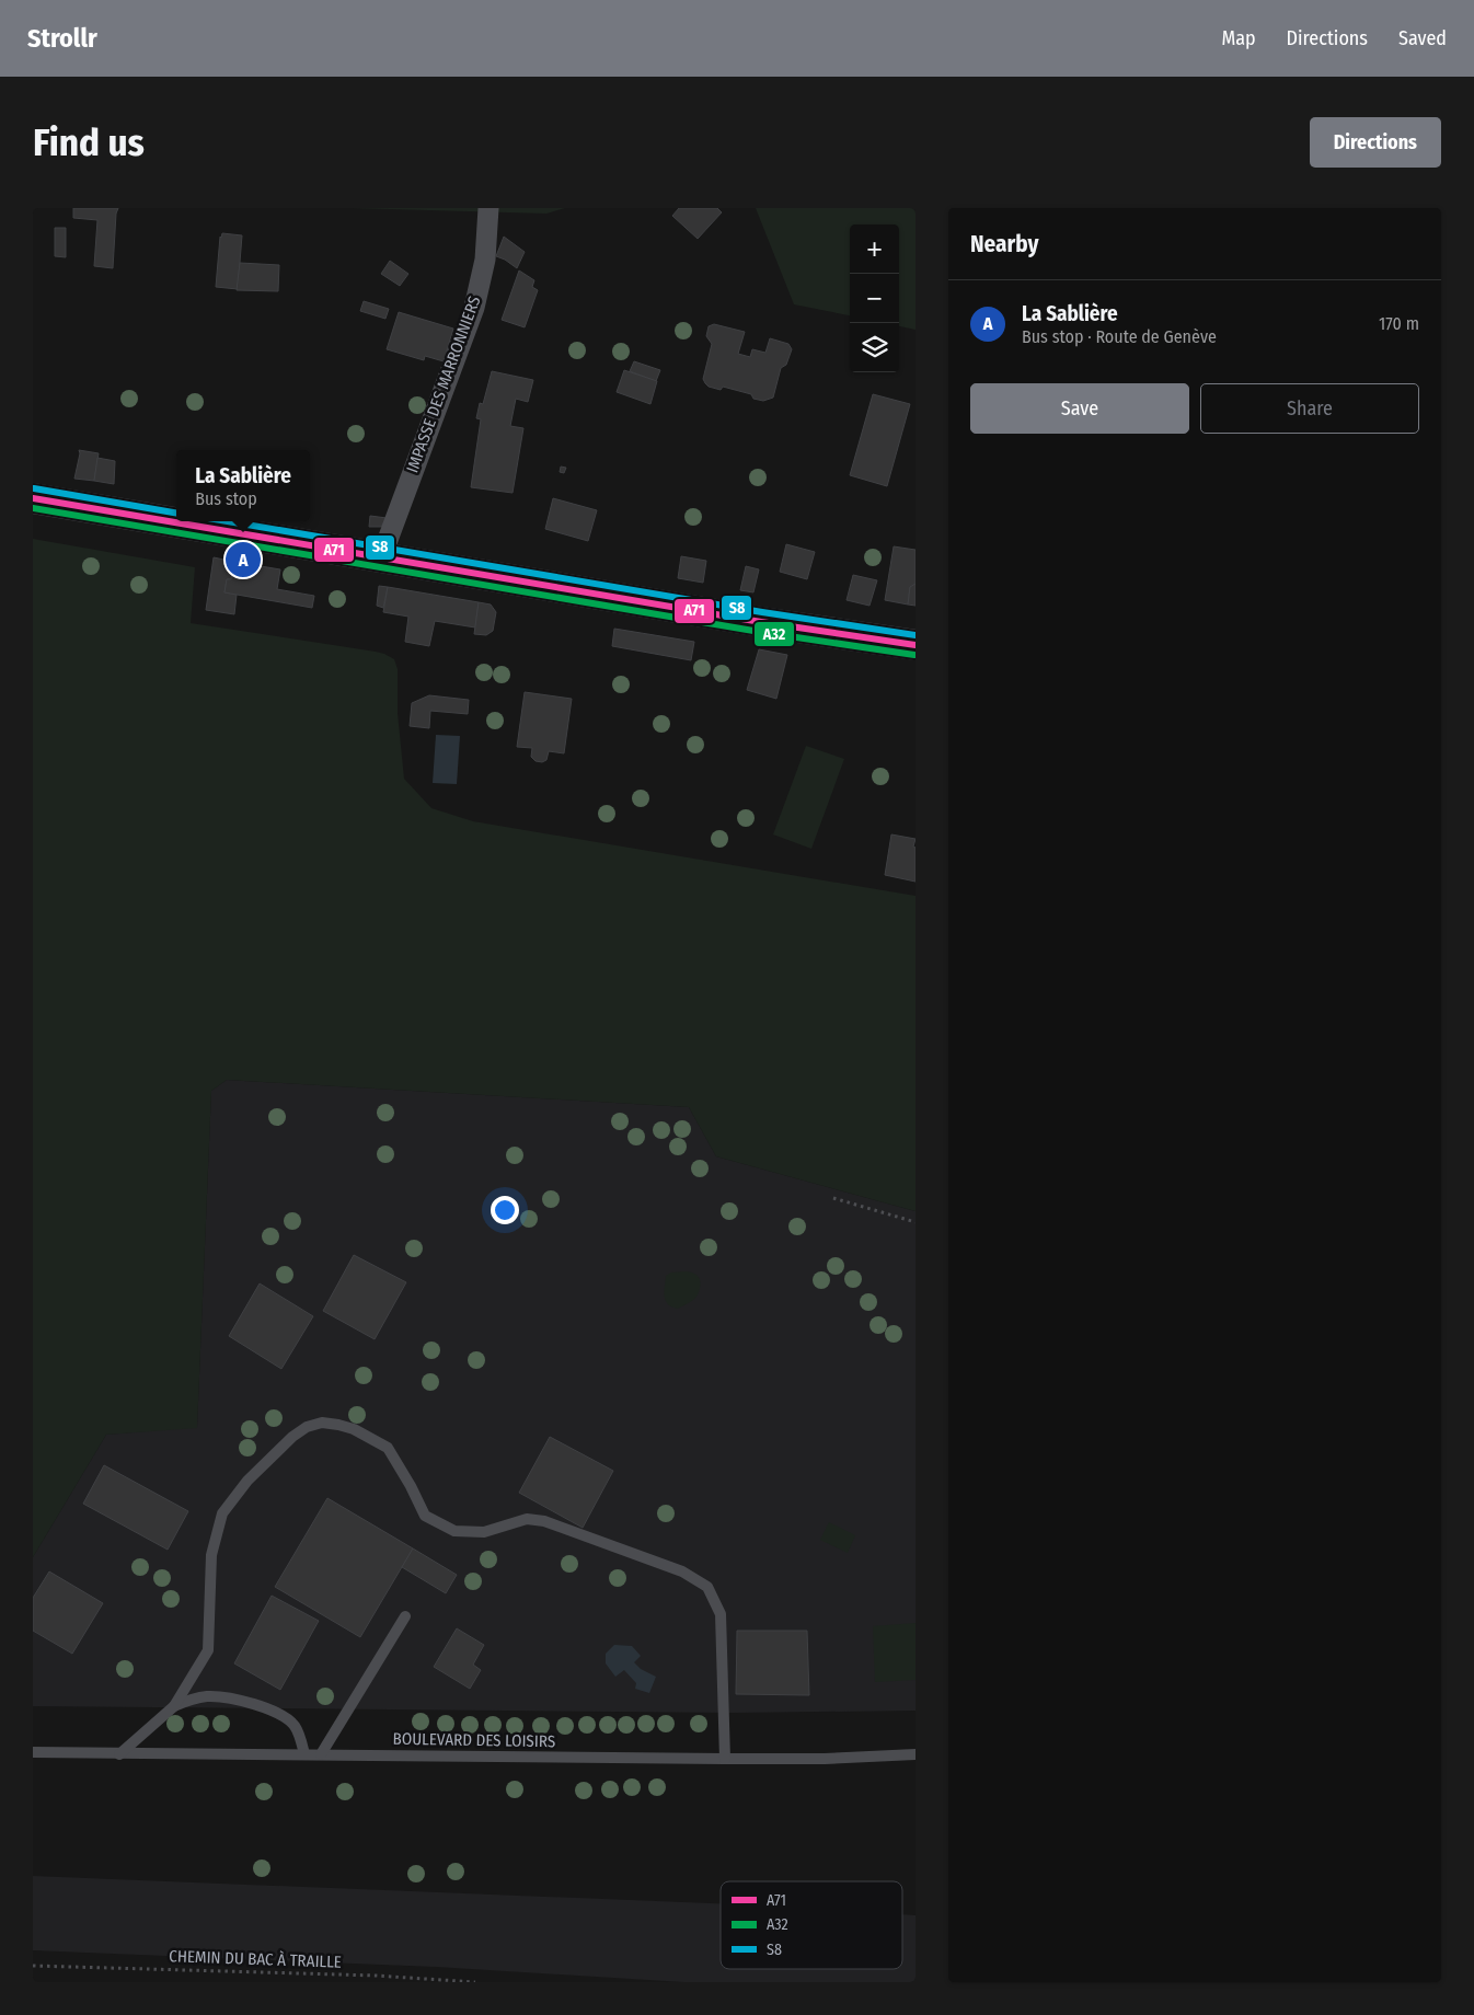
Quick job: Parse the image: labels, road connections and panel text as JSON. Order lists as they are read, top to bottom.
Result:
{
  "streets": {
    "street": ["IMPASSE DES MARRONNIERS"],
    "lane": ["BOULEVARD DES LOISIRS"],
    "path": ["CHEMIN DU BAC À TRAILLE"]
  },
  "lines": ["transit line S8", "transit line A71", "transit line A32"],
  "legend": ["A71", "A32", "S8"],
  "page": {
    "header": "Strollr",
    "nav": ["Map", "Directions", "Saved"],
    "buttons": [
      "Directions",
      ["Save", "Share"]
    ],
    "title": "Find us",
    "heading": "Nearby",
    "map_buttons": ["+", "−"],
    "list": [
      {
        "mark": "A",
        "name": "La Sablière",
        "note": "Bus stop · Route de Genève",
        "value": "170 m"
      }
    ],
    "popup": ["La Sablière", "Bus stop"],
    "pins": "A"
  }
}
